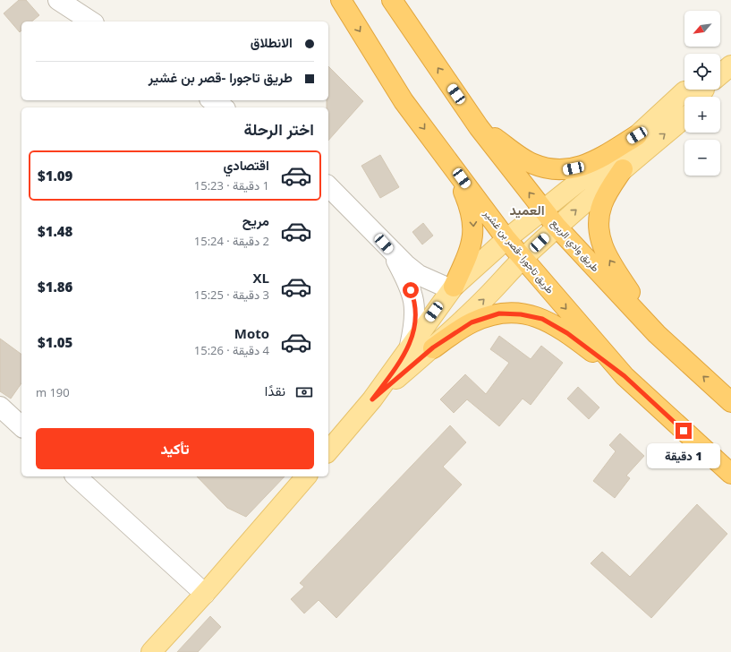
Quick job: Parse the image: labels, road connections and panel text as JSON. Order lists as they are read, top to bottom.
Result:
{
  "streets": {
    "highway": ["طريق وادي الربيع", "طريق تاجورا -قصر بن غشير"]
  },
  "one_way": ["طريق وادي الربيع", "طريق تاجورا -قصر بن غشير"],
  "districts": ["العميد"],
  "north": "bottom left",
  "page": {
    "map_buttons": ["+", "−"],
    "banner": ["الانطلاق", "طريق تاجورا -قصر بن غشير"],
    "heading": "اختر الرحلة",
    "list": [
      {
        "name": "اقتصادي",
        "note": "1 دقيقة · 15:23",
        "value": "$1.09"
      },
      {
        "name": "مريح",
        "note": "2 دقيقة · 15:24",
        "value": "$1.48"
      },
      {
        "name": "XL",
        "note": "3 دقيقة · 15:25",
        "value": "$1.86"
      },
      {
        "name": "Moto",
        "note": "4 دقيقة · 15:26",
        "value": "$1.05"
      }
    ],
    "pay": ["نقدًا", "190 m"],
    "buttons": "تأكيد",
    "bubble": "1 دقيقة"
  }
}
